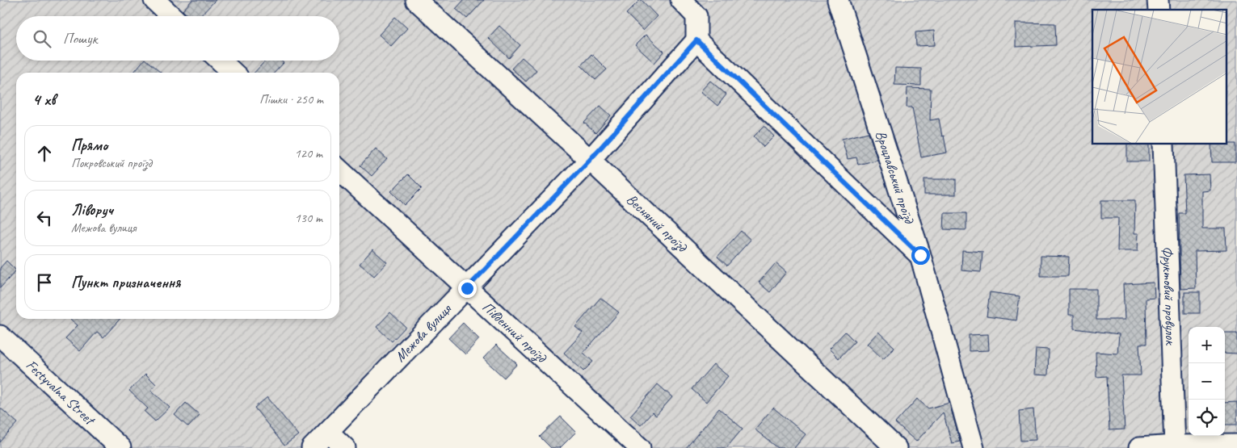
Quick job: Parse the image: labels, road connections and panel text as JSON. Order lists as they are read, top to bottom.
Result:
{
  "streets": {
    "street": [
      "Вроцлавський проїзд",
      "Весняний проїзд",
      "Фруктовий провулок",
      "Південний проїзд",
      "Межова вулиця",
      "Festyvalna Street"
    ]
  },
  "crossings": [
    ["Весняний проїзд", "Межова вулиця"],
    ["Південний проїзд", "Межова вулиця"]
  ],
  "page": {
    "search": "Пошук",
    "heading": ["4 хв", "Пішки · 250 m"],
    "list": [
      ["Прямо", "Покровський проїзд", "120 m"],
      ["Ліворуч", "Межова вулиця", "130 m"],
      "Пункт призначення"
    ],
    "map_buttons": ["+", "−"]
  }
}
